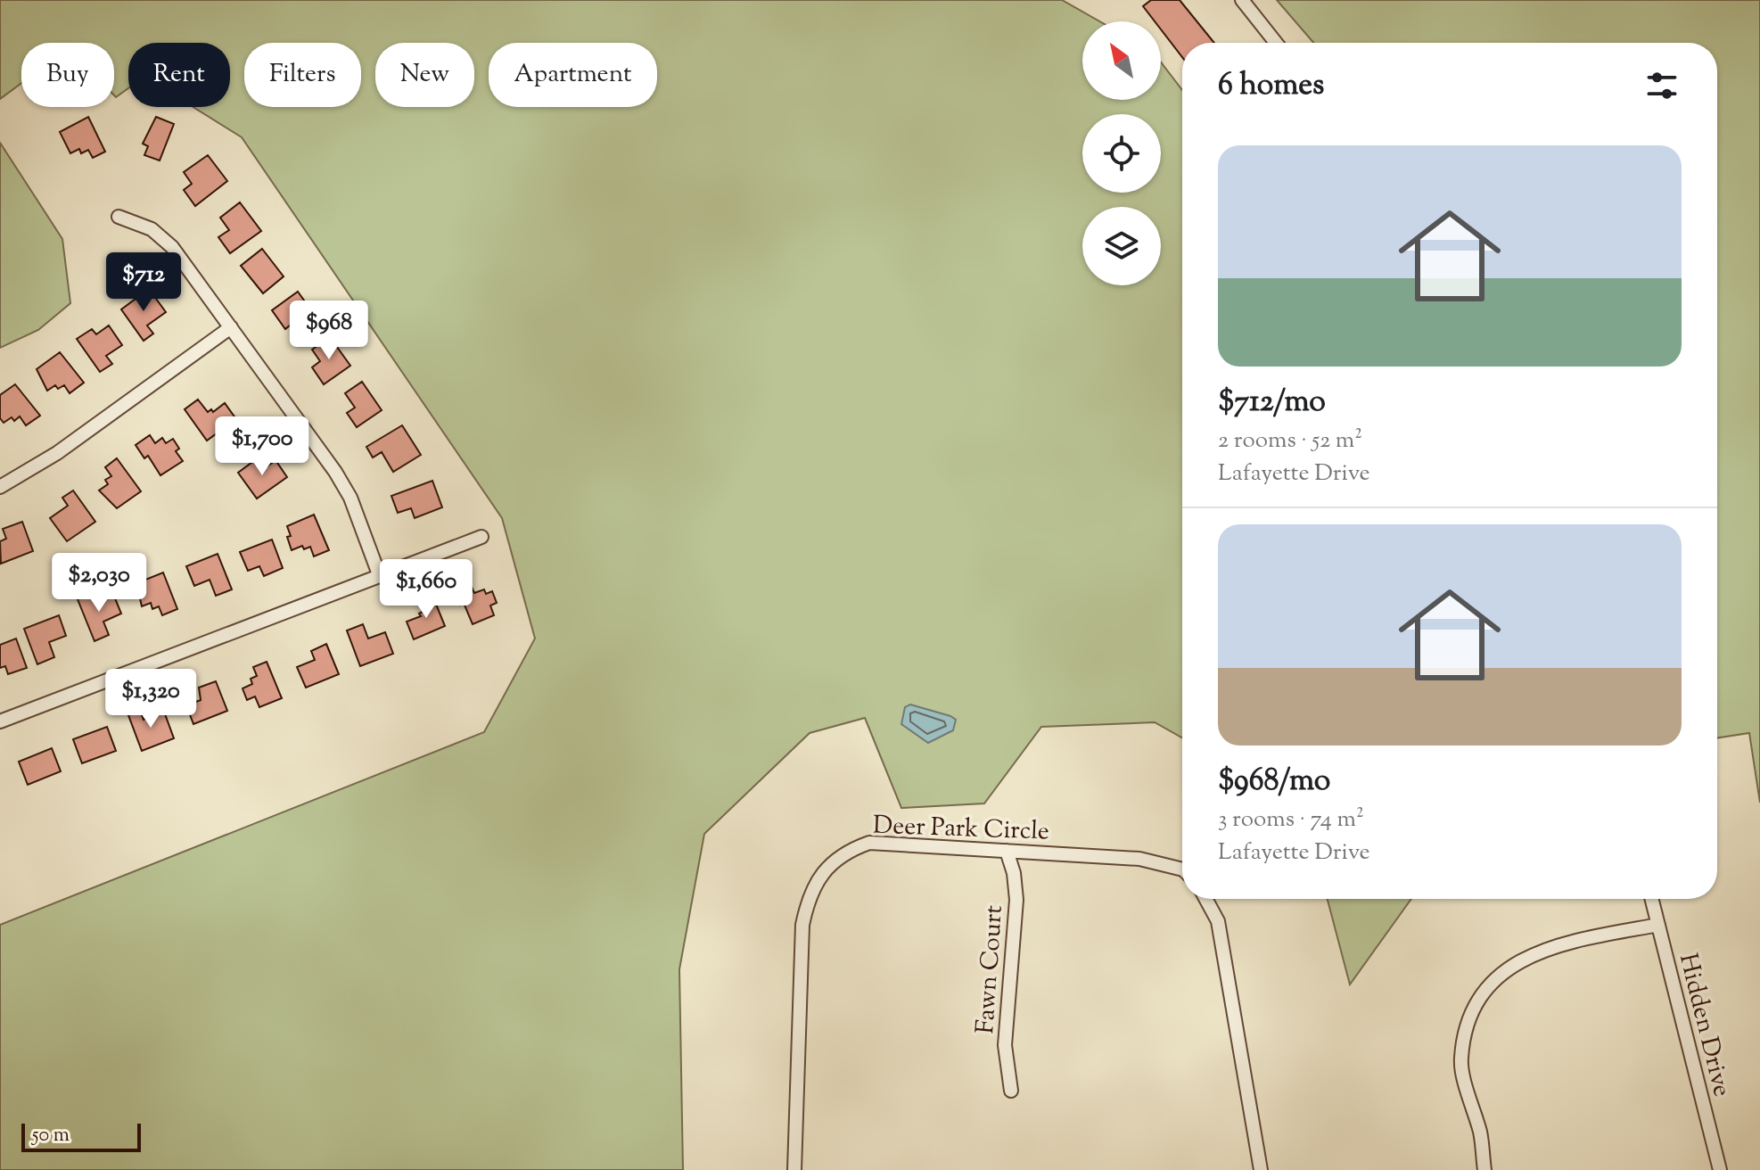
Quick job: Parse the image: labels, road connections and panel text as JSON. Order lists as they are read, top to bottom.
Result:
{
  "streets": {
    "street": ["Deer Park Circle", "Fawn Court", "Hidden Drive"]
  },
  "crossings": [
    ["Deer Park Circle", "Fawn Court"]
  ],
  "scale_bar": "50 m",
  "north": "top left",
  "page": {
    "chip": [
      "Buy",
      "Rent",
      "Filters",
      "New",
      "Apartment"
    ],
    "heading": "6 homes",
    "list": [
      {
        "name": "$712/mo",
        "note": "2 rooms · 52 m² · Lafayette Drive"
      },
      {
        "name": "$968/mo",
        "note": "3 rooms · 74 m² · Lafayette Drive"
      }
    ],
    "price": [
      "$712",
      "$968",
      "$1,700",
      "$2,030",
      "$1,660",
      "$1,320"
    ],
    "scale": "50 m"
  }
}
